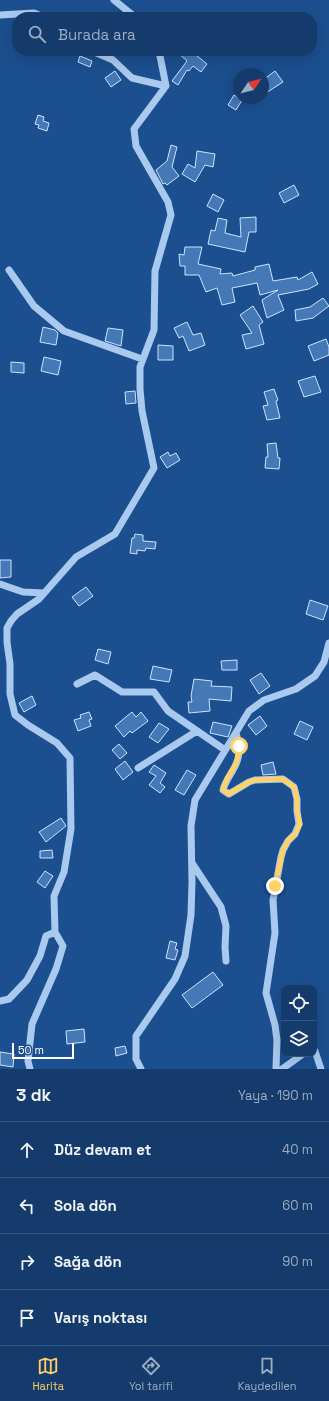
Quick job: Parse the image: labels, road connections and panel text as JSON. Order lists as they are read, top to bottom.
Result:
{
  "scale_bar": "50 m",
  "north": "top right",
  "page": {
    "search": "Burada ara",
    "scale": "50 m",
    "heading": ["3 dk", "Yaya · 190 m"],
    "list": [
      ["Düz devam et", "40 m"],
      ["Sola dön", "60 m"],
      ["Sağa dön", "90 m"],
      "Varış noktası"
    ],
    "nav": ["Harita", "Yol tarifi", "Kaydedilen"]
  }
}
